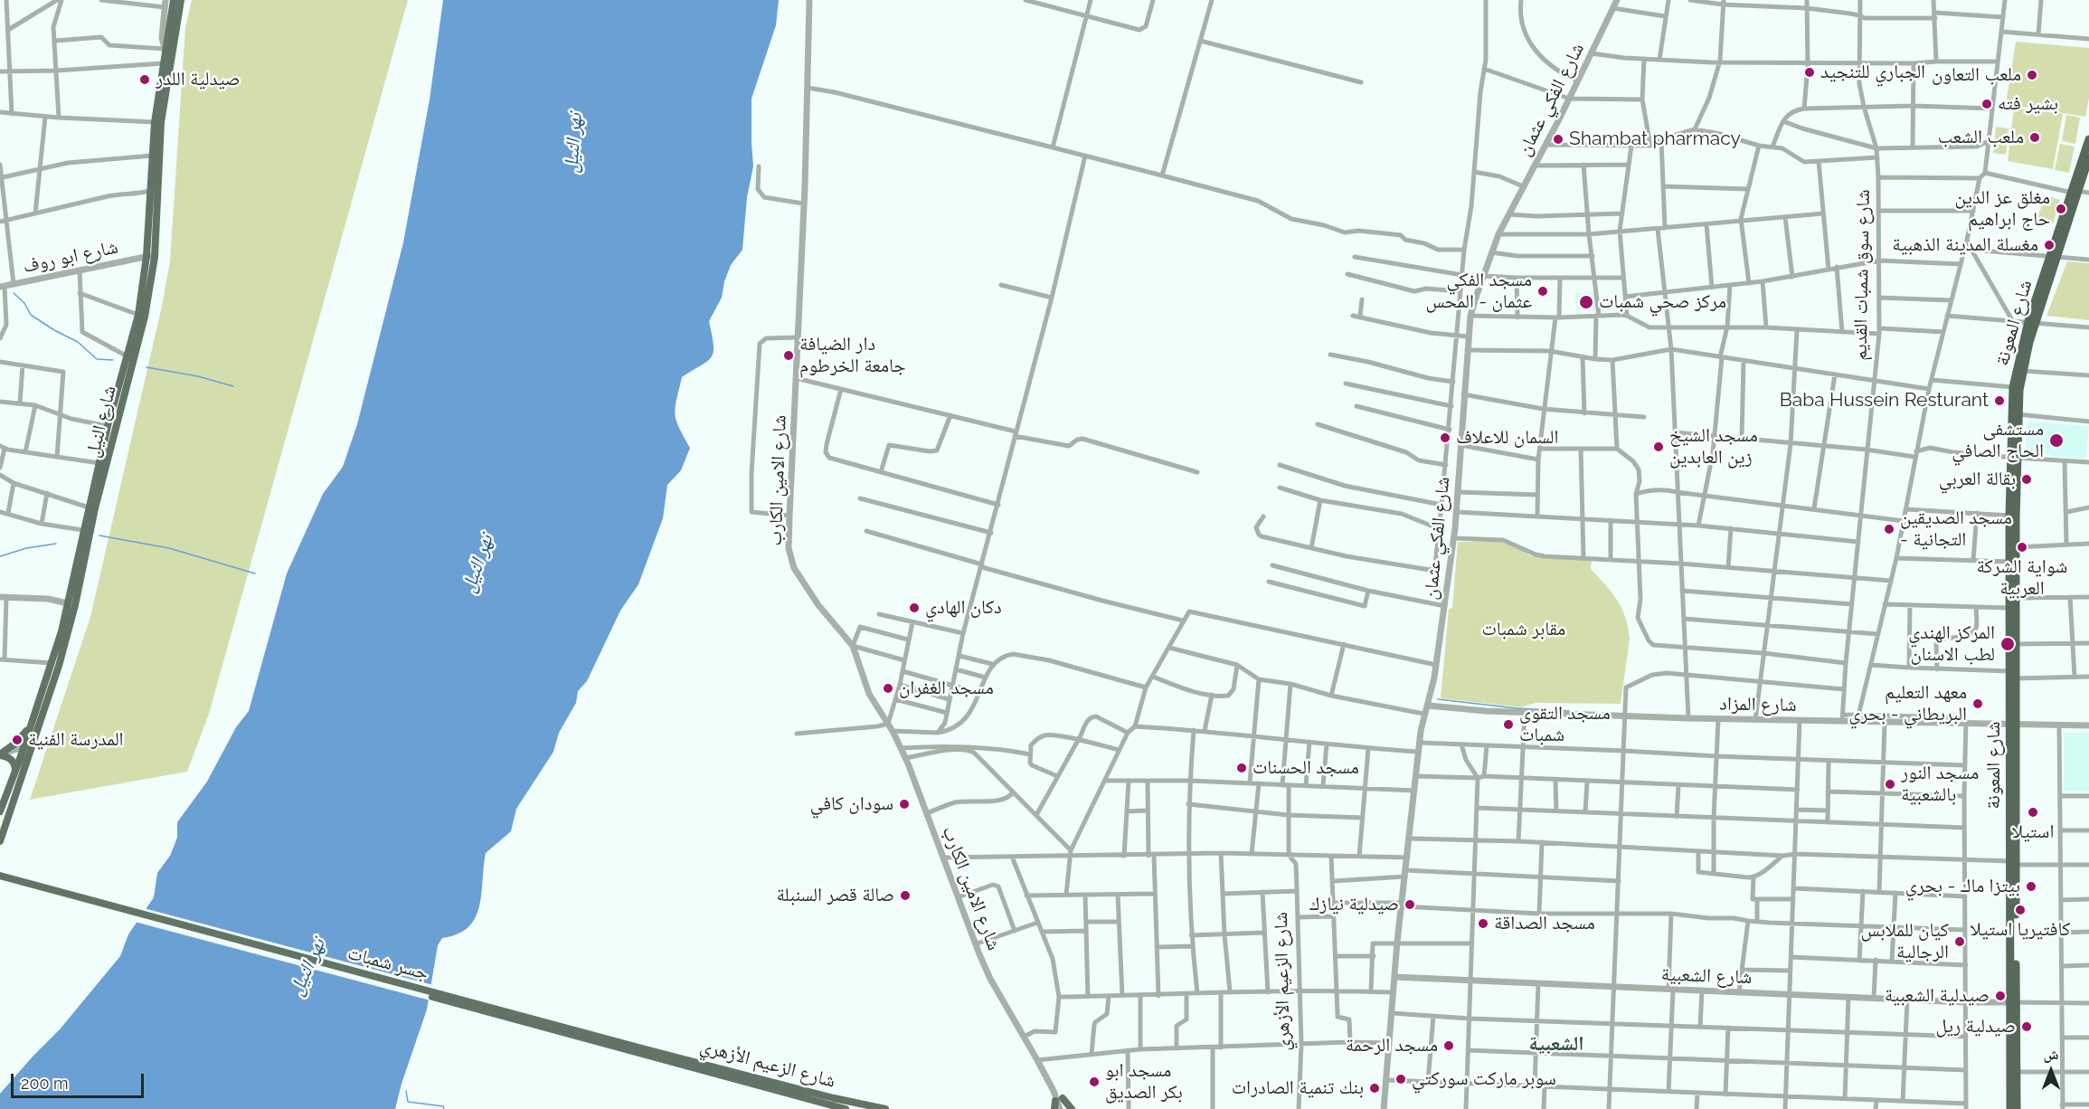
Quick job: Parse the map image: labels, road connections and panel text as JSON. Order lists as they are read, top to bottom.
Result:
{
  "streets": {
    "highway": ["شارع المعونة"],
    "main road": ["شارع النيل", "جسر شمبات", "شارع الزعيم الأزهري"],
    "street": [
      "شارع الفكي عثمان",
      "شارع ابو روف",
      "شارع سوق شمبات القديم",
      "شارع الامين الكارب",
      "شارع المزاد",
      "شارع الشعبية"
    ]
  },
  "crossings": [
    ["شارع الفكي عثمان", "شارع المزاد"],
    ["شارع الفكي عثمان", "شارع الشعبية"],
    ["شارع ابو روف", "شارع النيل"],
    ["شارع سوق شمبات القديم", "شارع المزاد"],
    ["شارع المعونة", "شارع المزاد"],
    ["شارع المعونة", "شارع الشعبية"],
    ["جسر شمبات", "شارع الزعيم الأزهري"]
  ],
  "districts": ["الشعبية"],
  "water": ["نهر النيل"],
  "parks": ["مقابر شمبات"],
  "places": [
    "الجباري للتنجيد",
    "ملعب التعاون",
    "صيدلية اللدر",
    "بشير فته",
    "ملعب الشعب",
    "Shambat pharmacy",
    "مغلق عز الدين حاج ابراهيم",
    "مغسلة المدينة الذهبية",
    "مسجد الفكي عثمان - المحس",
    "مركز صحي شمبات",
    "دار الضيافة جامعة الخرطوم",
    "Baba Hussein Resturant",
    "السمان للاعلاف",
    "مستشفى الحاج الصافي",
    "مسجد الشيخ زين العابدين",
    "بقالة العربي",
    "مسجد الصديقين - التجانية",
    "شواية الشركة العربية",
    "دكان الهادي",
    "المركز الهندي لطب الاسنان",
    "مسجد الغفران",
    "معهد التعليم البريطاني - بحري",
    "مسجد التقوى شمبات",
    "المدرسة الفنية",
    "مسجد الحسنات",
    "مسجد النور بالشعبية",
    "سودان كافي",
    "استيلا",
    "بيتزا ماك - بحري",
    "صالة قصر السنبلة",
    "صيدلية نيازك",
    "كافتيريا استيلا",
    "مسجد الصداقة",
    "كيان للملابس الرجالية",
    "صيدلية الشعبية",
    "صيدلية ريل",
    "مسجد الرحمة",
    "سوبر ماركت سوركتي",
    "مسجد ابو بكر الصديق",
    "بنك تنمية الصادرات"
  ],
  "scale_bar": "200 m",
  "north": "top"
}
